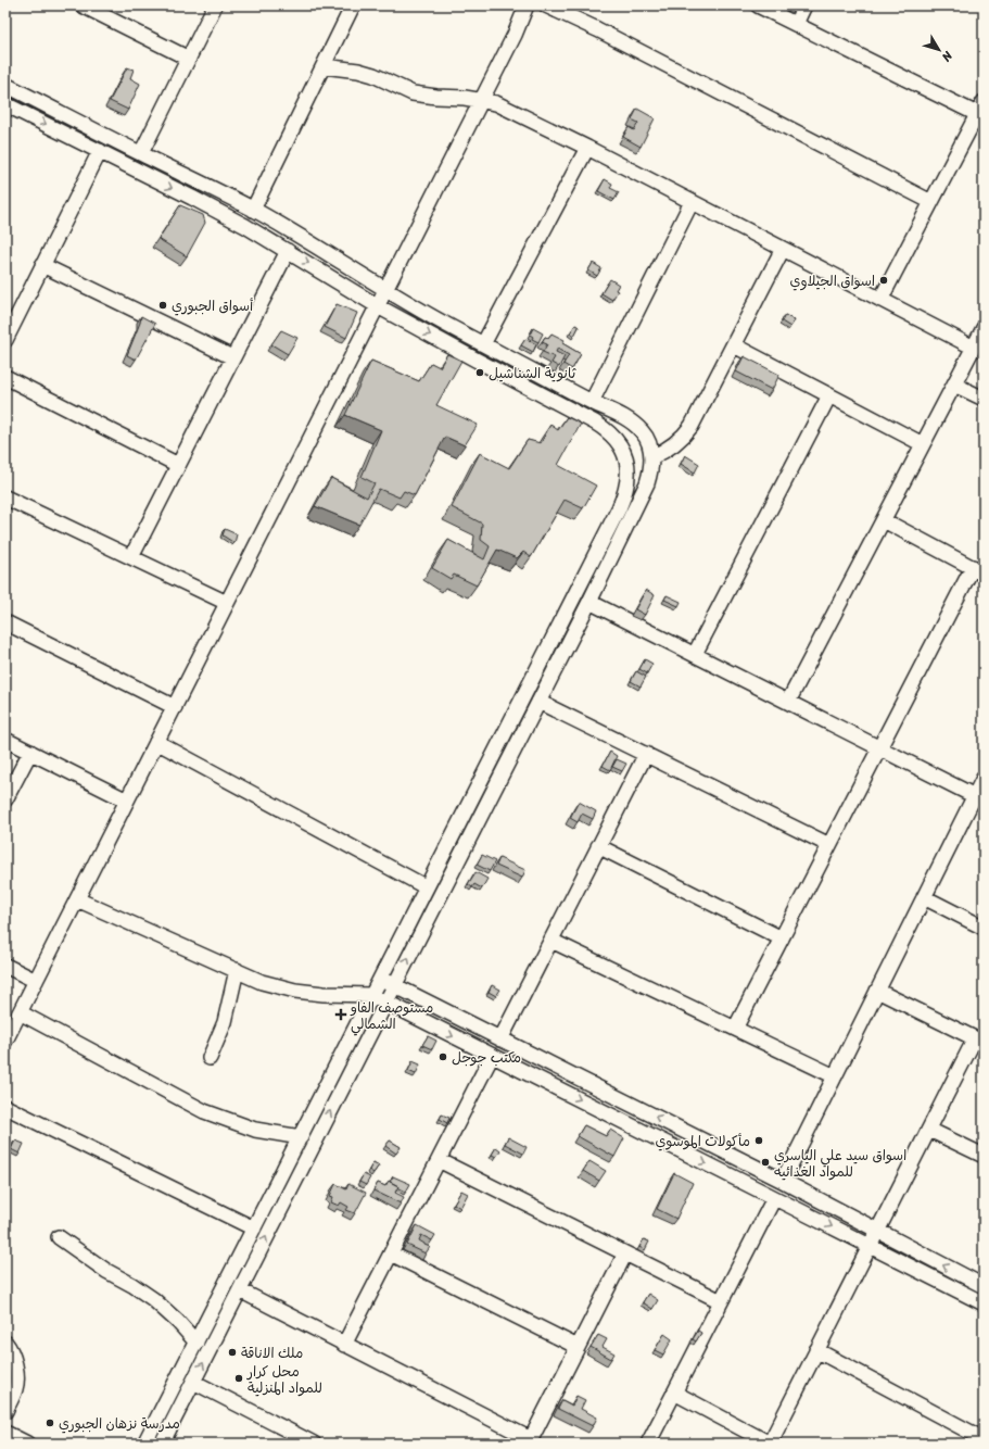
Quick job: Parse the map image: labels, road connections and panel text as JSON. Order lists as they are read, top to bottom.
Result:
{
  "places": {
    "other": [
      "اسواق الجيلاوي",
      "أسواق الجبوري",
      "ثانوية الشناشيل",
      "مكتب جوجل",
      "مأكولات الموسوي",
      "اسواق سيد علي الياسري للمواد الغذائيه",
      "ملك الاناقة",
      "محل كرار للمواد المنزلية",
      "مدرسة نزهان الجبوري"
    ],
    "health": ["مستوصف الفاو الشمالي"]
  },
  "north": "bottom right"
}
